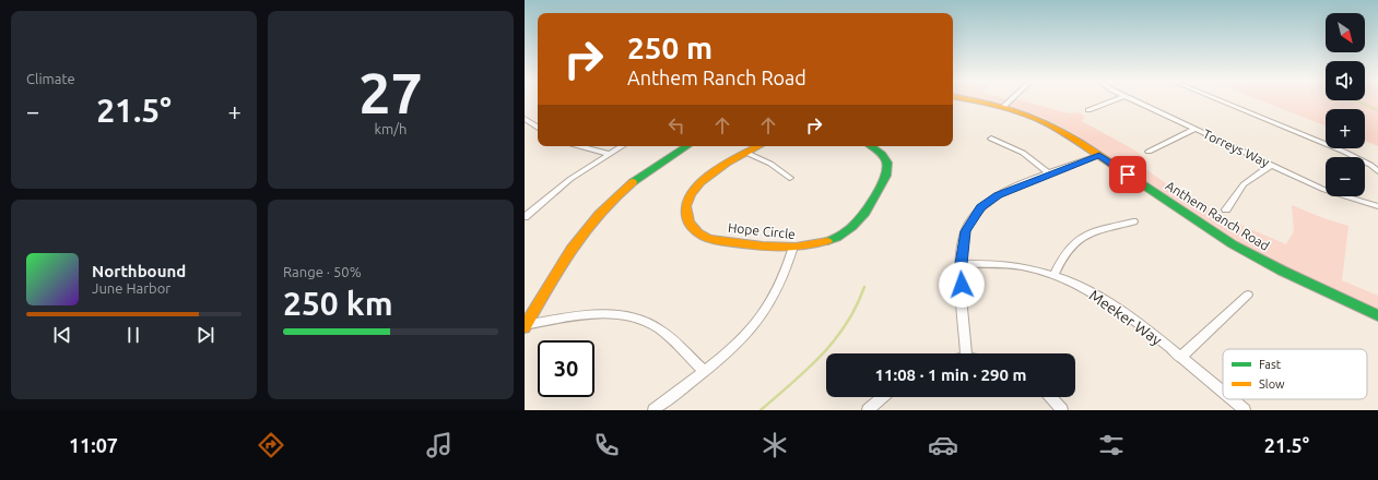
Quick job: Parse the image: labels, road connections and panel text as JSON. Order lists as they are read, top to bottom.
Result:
{
  "streets": {
    "street": [
      "Torreys Way",
      "Anthem Ranch Road",
      "Hope Circle",
      "Meeker Way"
    ]
  },
  "legend": ["Fast", "Slow"],
  "north": "bottom right",
  "page": {
    "tile": [
      "Climate",
      ["27", "km/h"],
      ["Range · 50%", "250 km"]
    ],
    "map_buttons": ["+", "−"],
    "turn": ["250 m", "Anthem Ranch Road"],
    "heat": ["−", "21.5°", "+"],
    "song": ["Northbound", "June Harbor"],
    "limit": "30",
    "trip": "11:08 · 1 min · 290 m",
    "tabs": ["11:07", "21.5°"]
  }
}
